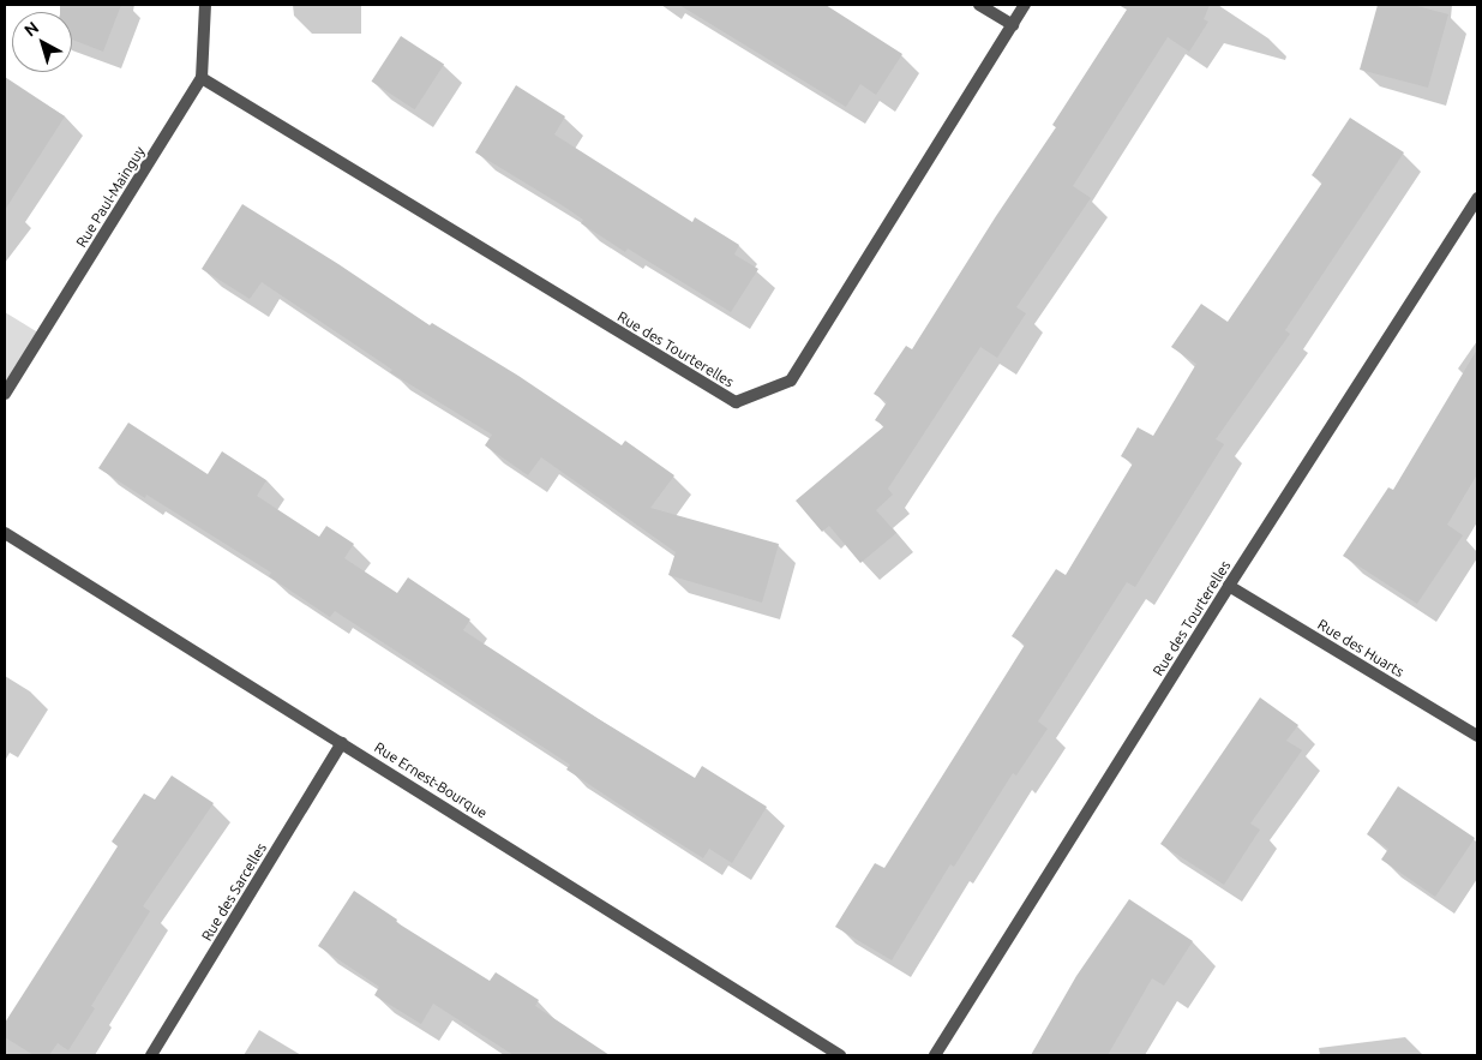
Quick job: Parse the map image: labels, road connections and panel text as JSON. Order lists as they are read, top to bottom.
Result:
{
  "streets": {
    "street": [
      "Rue Paul-Mainguy",
      "Rue des Tourterelles",
      "Rue des Huarts",
      "Rue Ernest-Bourque",
      "Rue des Sarcelles"
    ]
  },
  "crossings": [
    ["Rue Paul-Mainguy", "Rue des Tourterelles"],
    ["Rue des Tourterelles", "Rue des Huarts"],
    ["Rue Ernest-Bourque", "Rue des Sarcelles"]
  ],
  "north": "top left"
}
